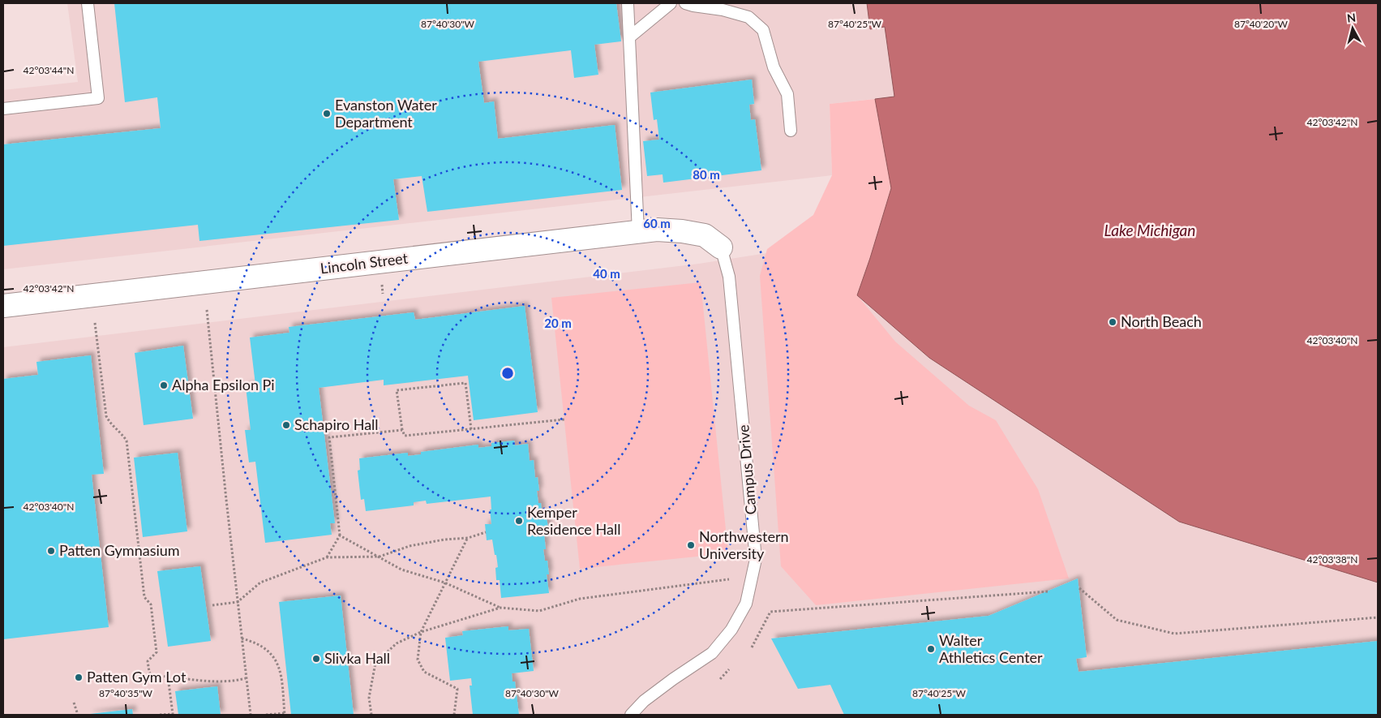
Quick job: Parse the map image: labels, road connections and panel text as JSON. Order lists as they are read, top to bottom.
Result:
{
  "streets": {
    "street": ["Lincoln Street"],
    "lane": ["Campus Drive"]
  },
  "crossings": [
    ["Lincoln Street", "Campus Drive"]
  ],
  "water": ["Lake Michigan"],
  "places": [
    "Evanston Water Department",
    "North Beach",
    "Alpha Epsilon Pi",
    "Schapiro Hall",
    "Kemper Residence Hall",
    "Northwestern University",
    "Patten Gymnasium",
    "Walter Athletics Center",
    "Slivka Hall",
    "Patten Gym Lot"
  ],
  "north": "top",
  "coordinates": [
    "87°40'30\"W",
    "87°40'25\"W",
    "87°40'20\"W",
    "42°03'44\"N",
    "42°03'42\"N",
    "42°03'40\"N",
    "42°03'38\"N",
    "87°40'35\"W"
  ],
  "rings": [
    "80 m",
    "60 m",
    "40 m",
    "20 m"
  ]
}
